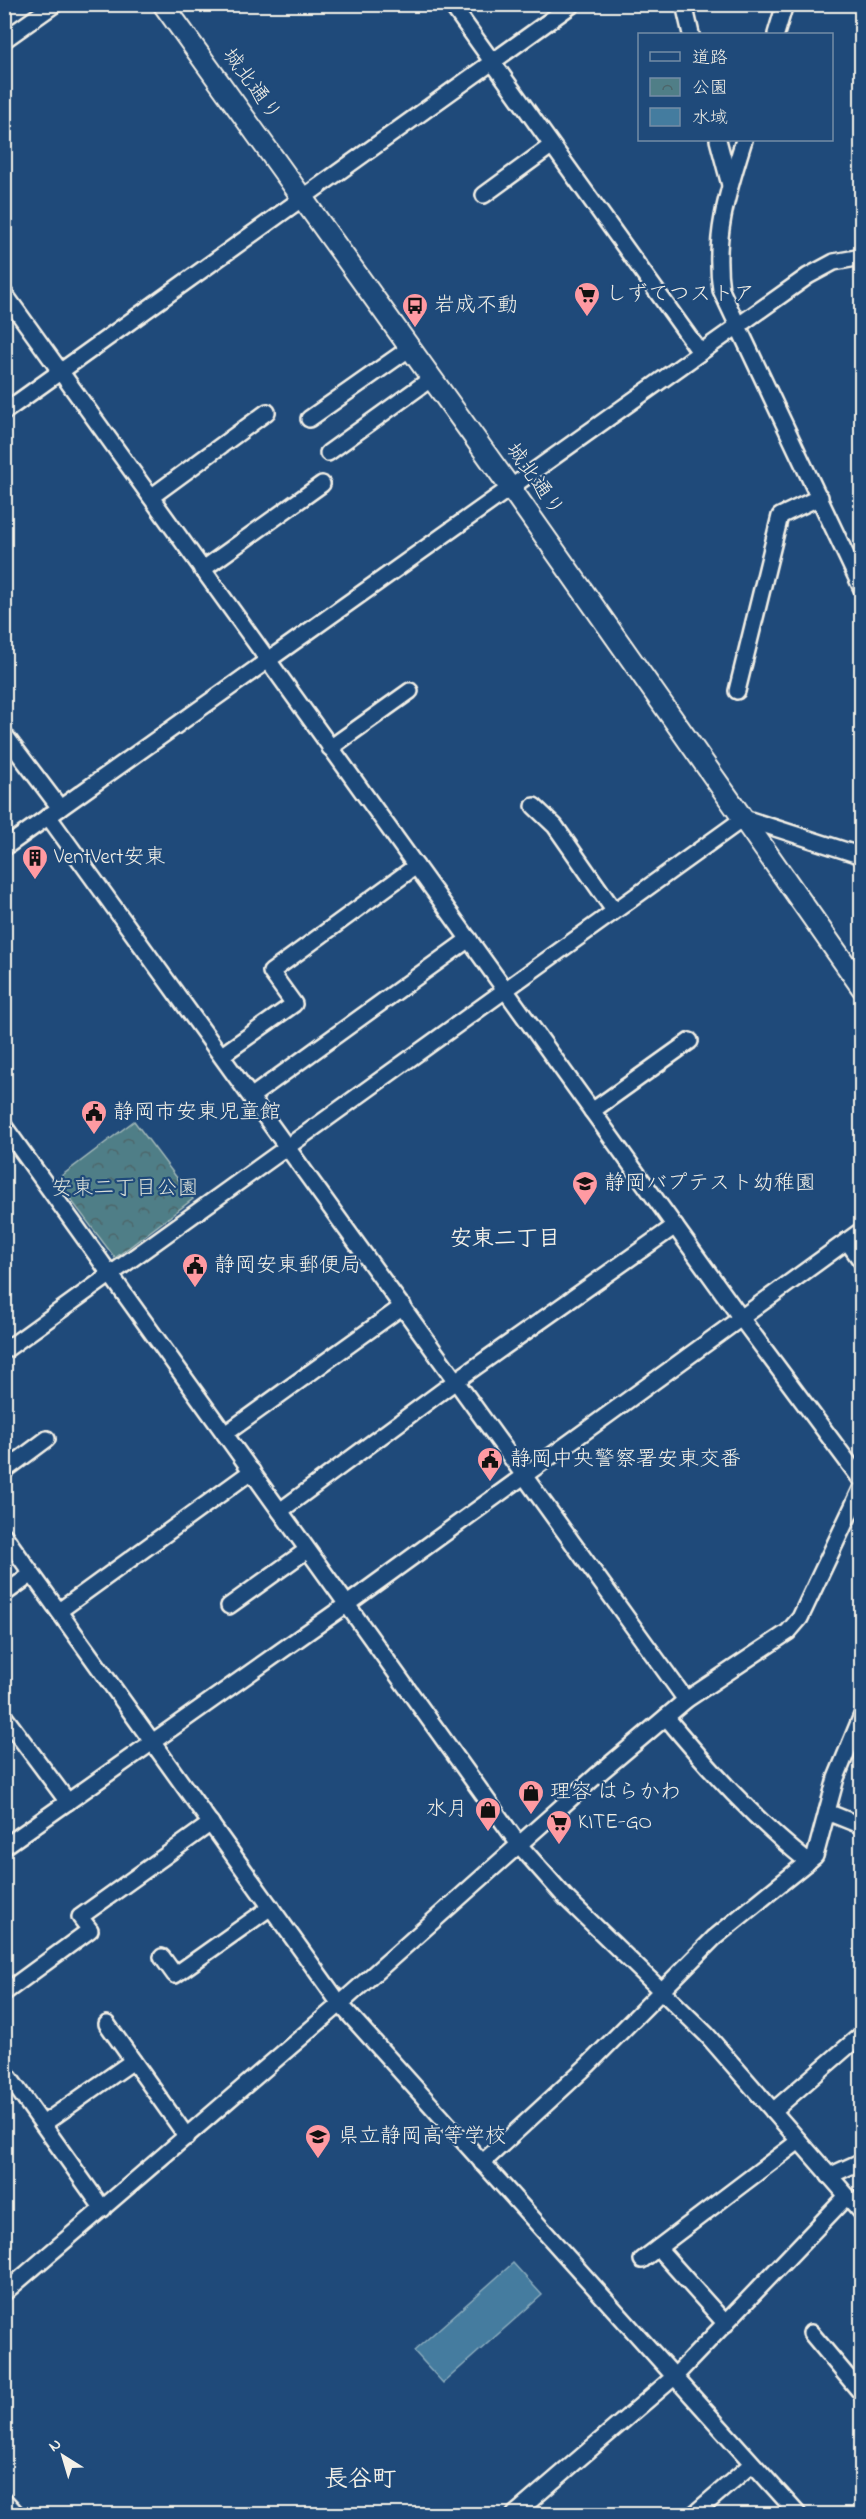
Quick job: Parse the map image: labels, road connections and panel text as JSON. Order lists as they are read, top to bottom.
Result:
{
  "streets": {
    "street": ["城北通り"]
  },
  "districts": ["安東二丁目", "長谷町"],
  "parks": ["安東二丁目公園"],
  "places": {
    "supermarket": ["しずてつストア", "KITE-GO"],
    "bus stop": ["岩成不動"],
    "building": ["VentVert安東"],
    "public building": ["静岡市安東児童館", "静岡安東郵便局", "静岡中央警察署安東交番"],
    "school or university": ["静岡バプテスト幼稚園", "県立静岡高等学校"],
    "shop": ["理容 はらかわ", "水月"]
  },
  "legend": ["道路", "公園", "水域"],
  "north": "top left"
}
